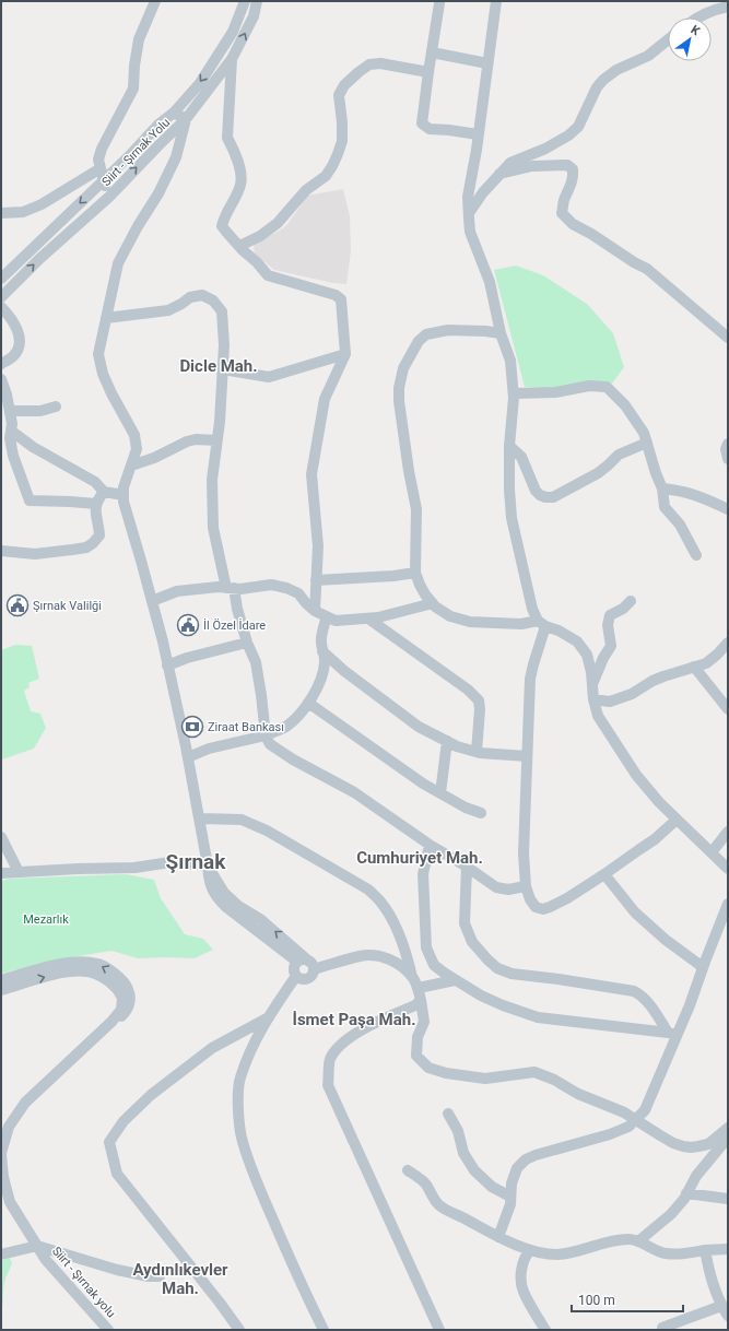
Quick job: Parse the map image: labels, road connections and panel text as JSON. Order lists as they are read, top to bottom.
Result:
{
  "streets": {
    "street": ["Siirt - Şırnak Yolu", "Siirt - Şırnak yolu"]
  },
  "districts": [
    "Dicle Mah.",
    "Cumhuriyet Mah.",
    "Şırnak",
    "İsmet Paşa Mah.",
    "Aydınlıkevler Mah."
  ],
  "parks": ["Mezarlık"],
  "places": {
    "public building": ["Şırnak Valilği", "İl Özel İdare"],
    "bank": ["Ziraat Bankası"]
  },
  "scale_bar": "100 m",
  "north": "top right"
}
